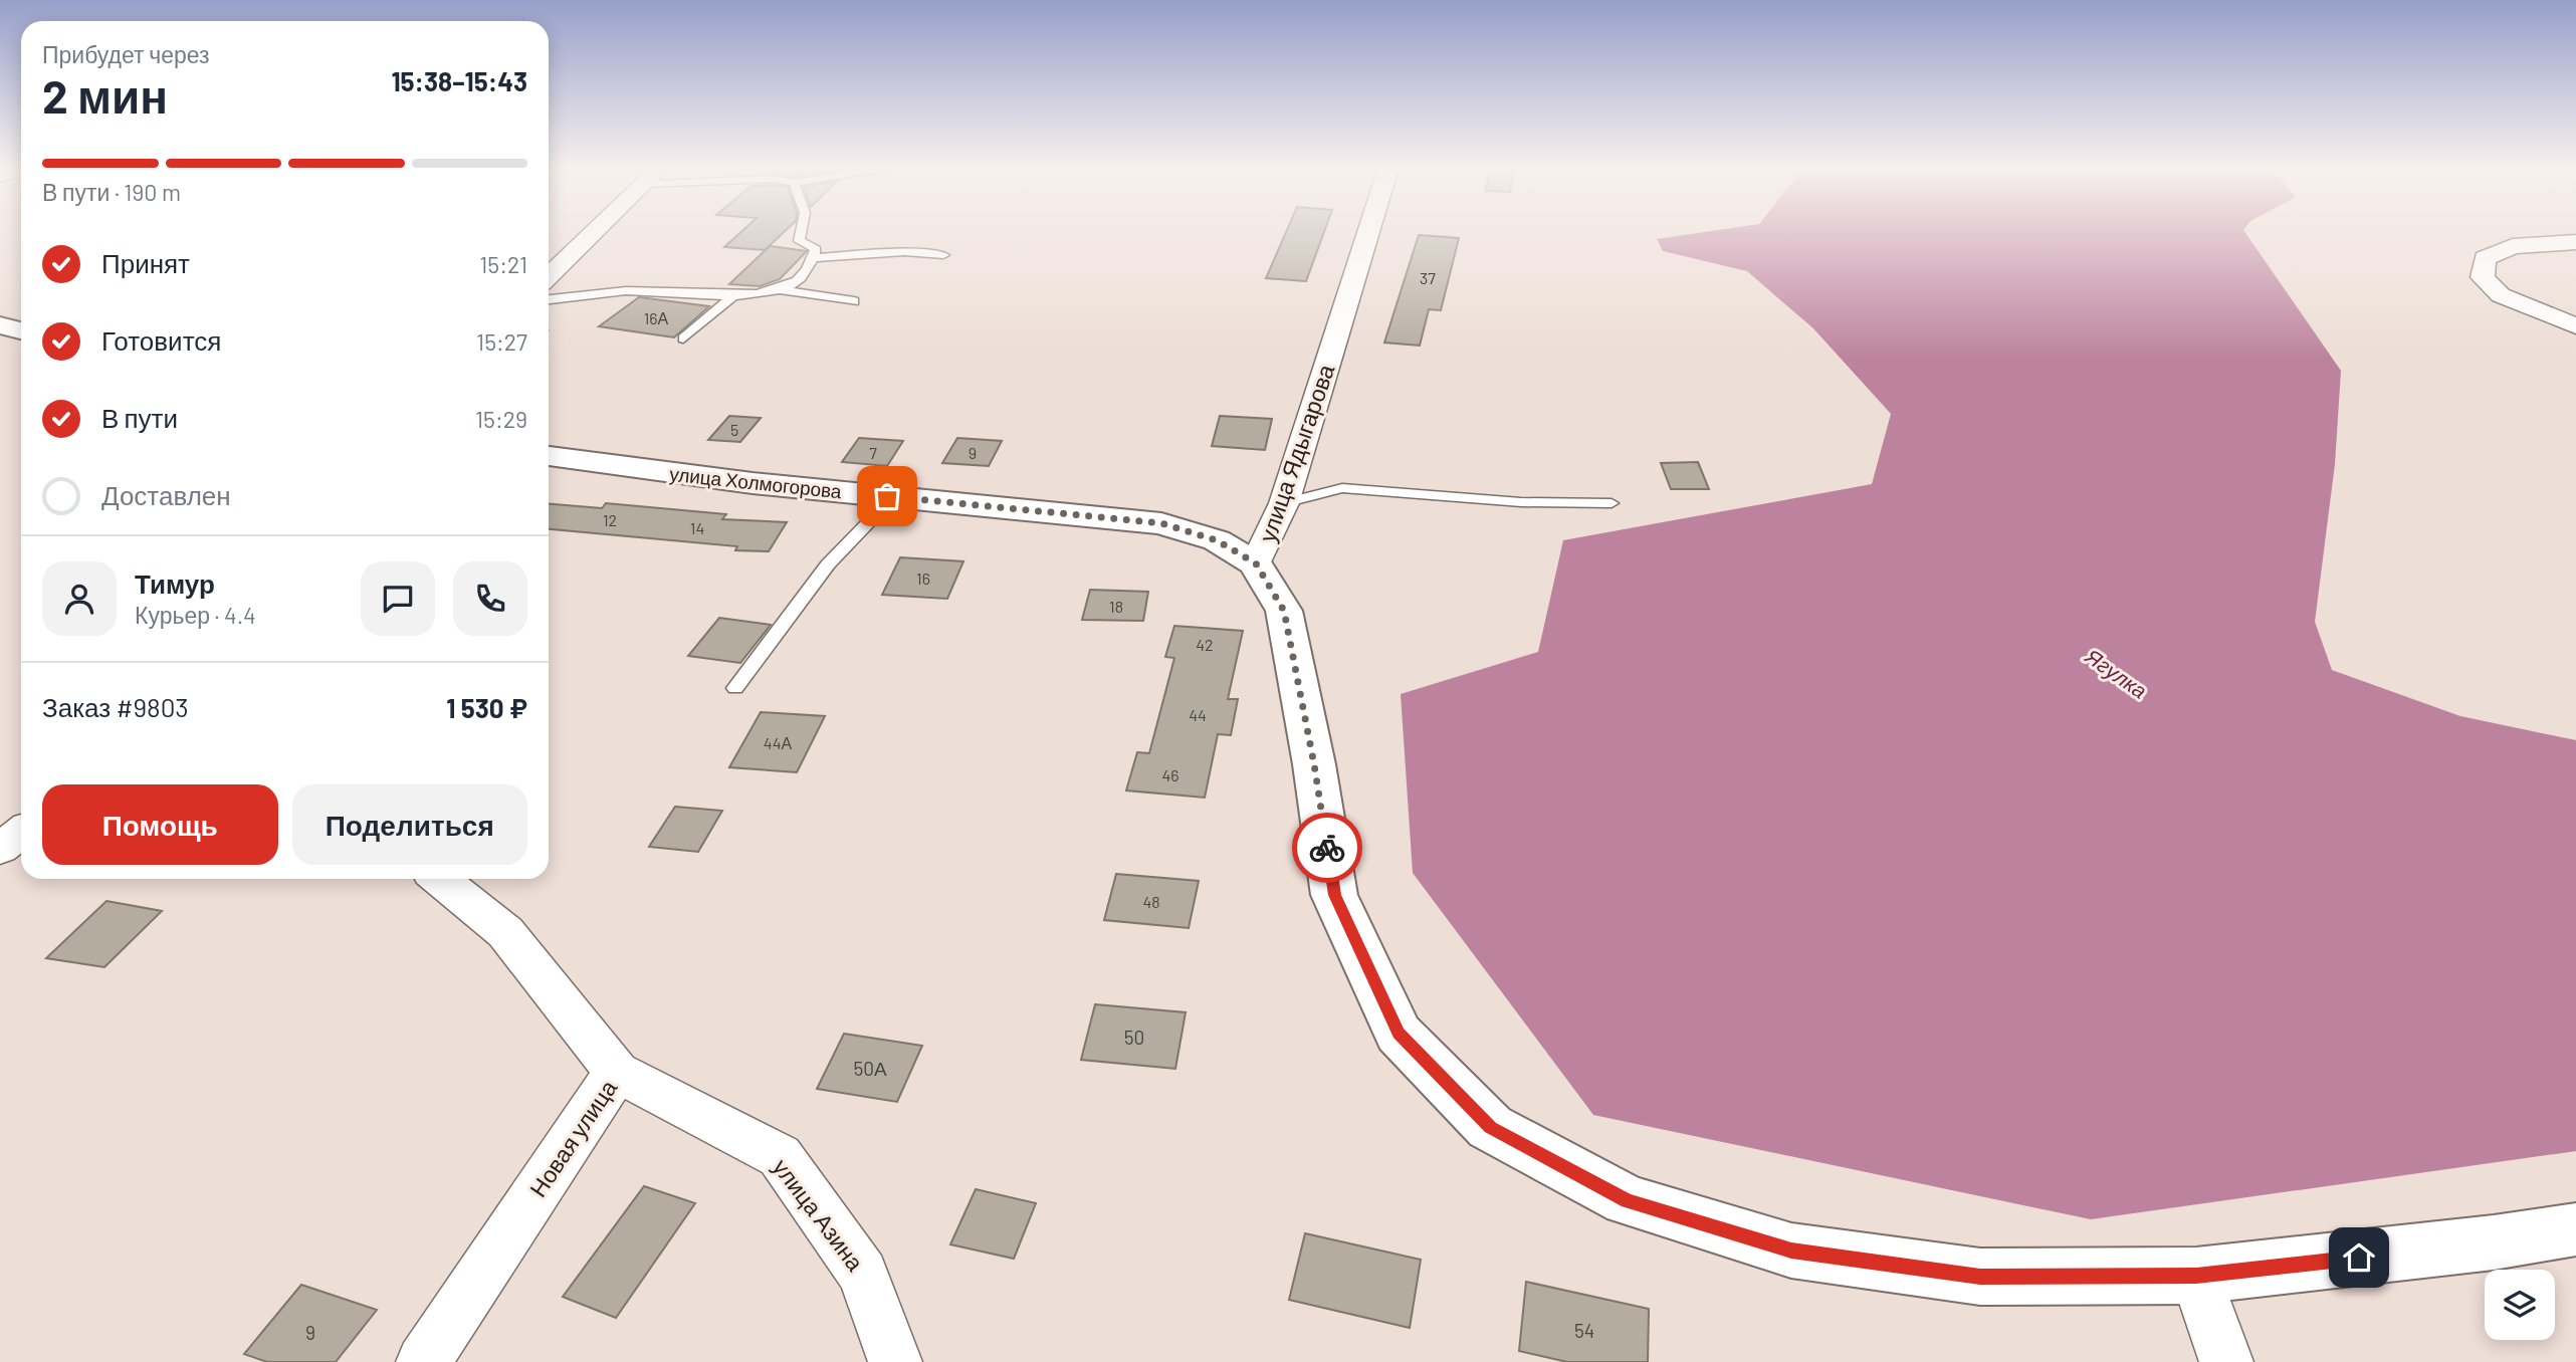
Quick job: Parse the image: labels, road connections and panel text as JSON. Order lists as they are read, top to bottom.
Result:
{
  "streets": {
    "street": [
      "улица Ядыгарова",
      "улица Холмогорова",
      "Новая улица",
      "улица Азина"
    ]
  },
  "crossings": [
    ["улица Ядыгарова", "улица Холмогорова"],
    ["Новая улица", "улица Азина"]
  ],
  "water": ["Ягулка"],
  "house_numbers": [
    "37",
    "16А",
    "5",
    "7",
    "9",
    "12",
    "14",
    "16",
    "18",
    "42",
    "44",
    "44А",
    "46",
    "48",
    "50",
    "50А",
    "54",
    "9"
  ],
  "page": {
    "heading": ["2 мин", "Прибудет через", "15:38–15:43"],
    "panel": [
      "Тимур",
      "Курьер · 4.4",
      "Заказ #9803",
      "1 530 ₽"
    ],
    "bar": "В пути · 190 m",
    "list": [
      ["Принят", "15:21"],
      ["Готовится", "15:27"],
      ["В пути", "15:29"],
      "Доставлен"
    ],
    "buttons": ["Помощь", "Поделиться"]
  }
}
